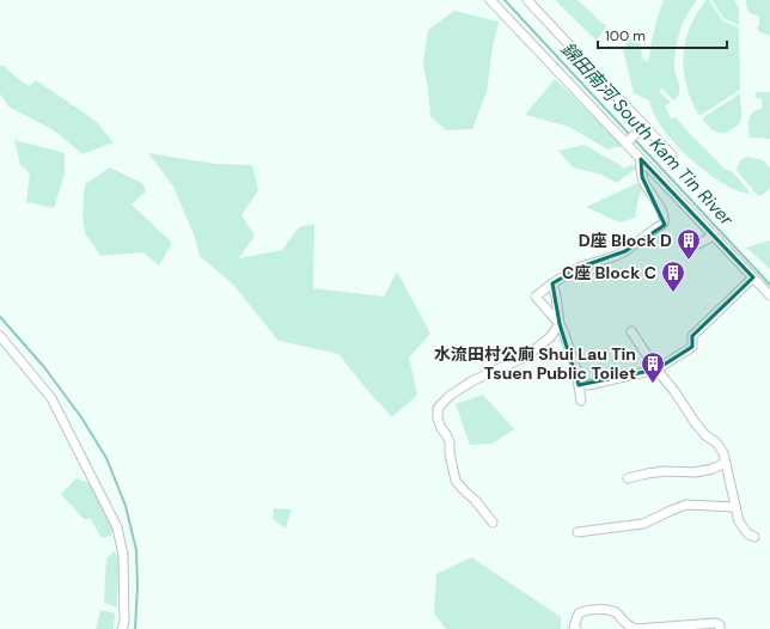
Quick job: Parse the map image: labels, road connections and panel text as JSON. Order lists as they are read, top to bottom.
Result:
{
  "water": ["錦田南河 South Kam Tin River"],
  "places": {
    "building": ["D座 Block D", "C座 Block C", "水流田村公廁 Shui Lau Tin Tsuen Public Toilet"]
  },
  "scale_bar": "100 m"
}
